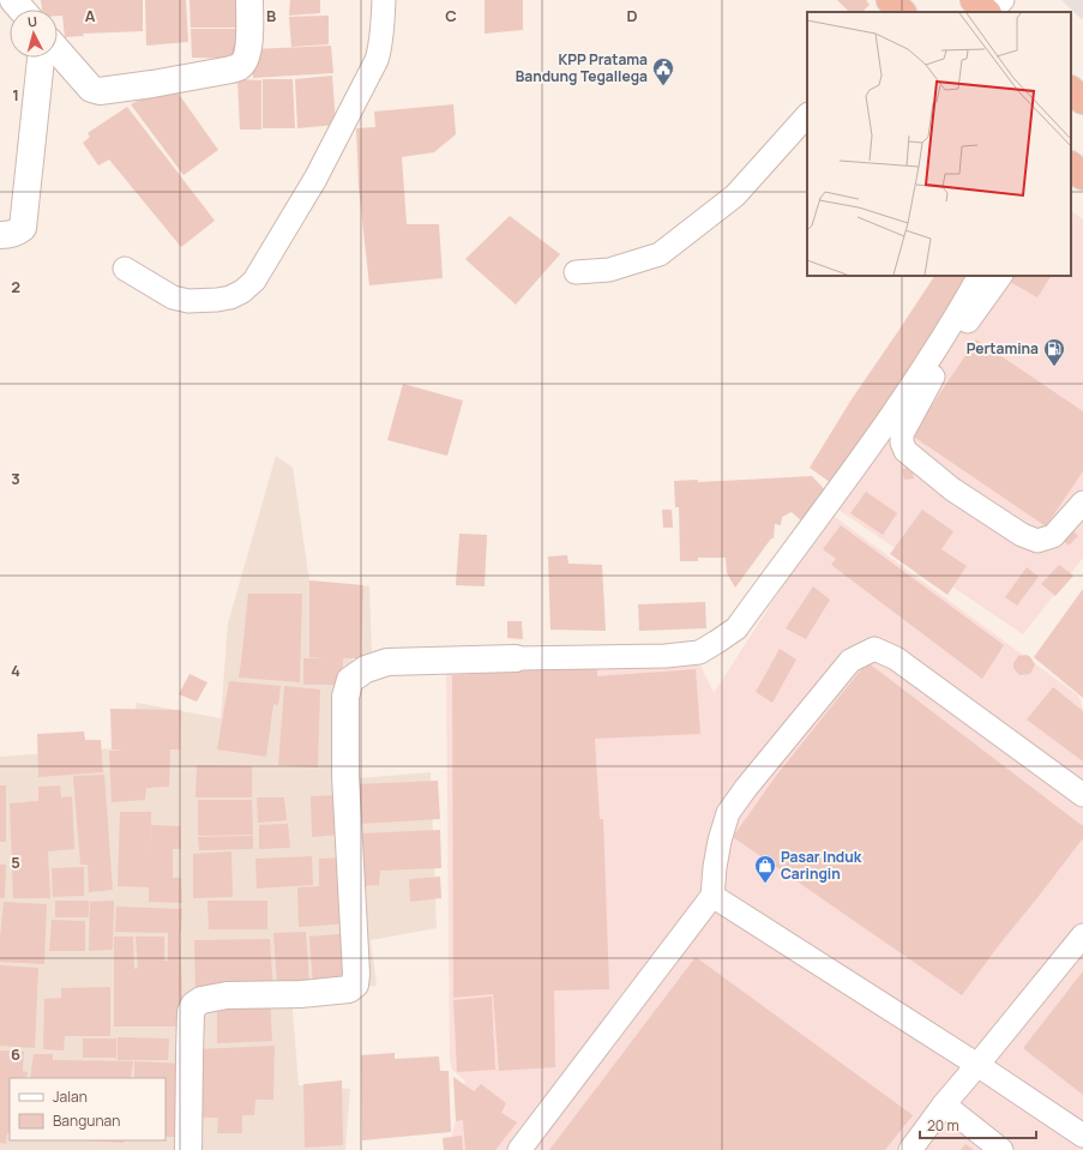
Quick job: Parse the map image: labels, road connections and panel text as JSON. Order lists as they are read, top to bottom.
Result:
{
  "places": {
    "public building": ["KPP Pratama Bandung Tegallega"],
    "fuel station": ["Pertamina"],
    "shop": ["Pasar Induk Caringin"]
  },
  "legend": ["Jalan", "Bangunan"],
  "scale_bar": "20 m",
  "north": "top",
  "grid": {
    "columns": [
      "A",
      "B",
      "C",
      "D"
    ],
    "rows": [
      "1",
      "2",
      "3",
      "4",
      "5",
      "6"
    ]
  }
}
